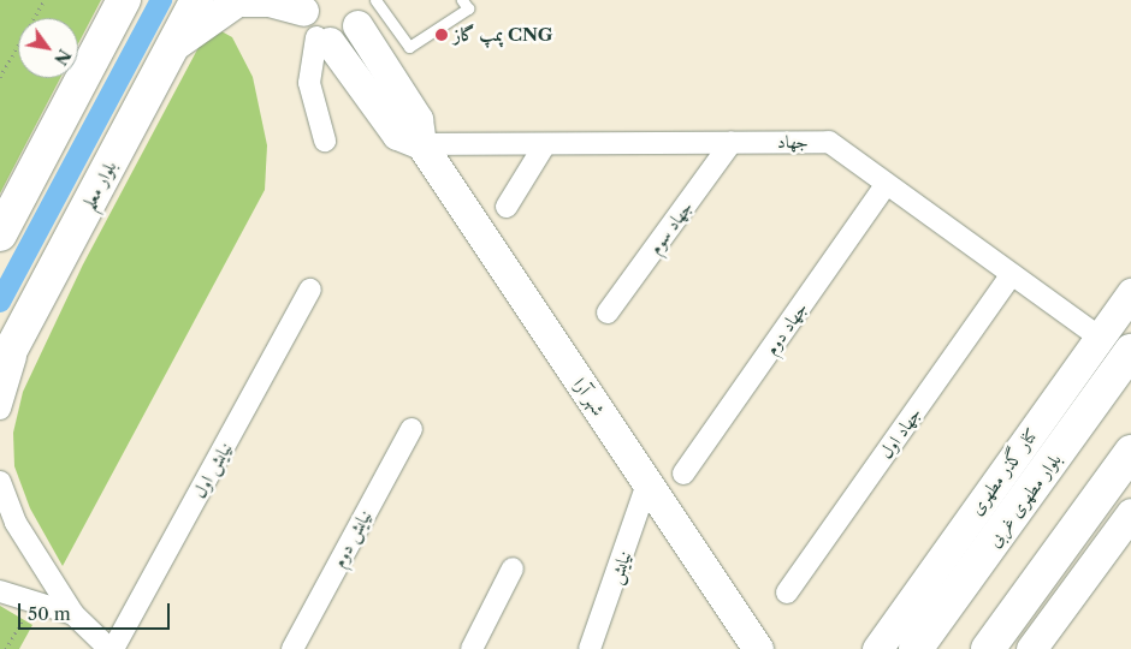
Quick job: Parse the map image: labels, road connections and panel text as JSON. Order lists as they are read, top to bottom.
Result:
{
  "streets": {
    "main road": ["بلوار معلم", "بلوار مطهری غربی"],
    "street": [
      "جهاد",
      "جهاد سوم",
      "جهاد دوم",
      "شهر آرا",
      "جهاد اول",
      "نیایش اول",
      "کنار گذر مطهری",
      "نیایش دوم",
      "نيايش"
    ]
  },
  "crossings": [
    ["جهاد", "جهاد سوم"],
    ["جهاد", "جهاد دوم"],
    ["جهاد", "شهر آرا"],
    ["جهاد", "جهاد اول"],
    ["جهاد", "کنار گذر مطهری"],
    ["شهر آرا", "نيايش"]
  ],
  "places": ["پمپ گاز CNG"],
  "scale_bar": "50 m",
  "north": "bottom right"
}
